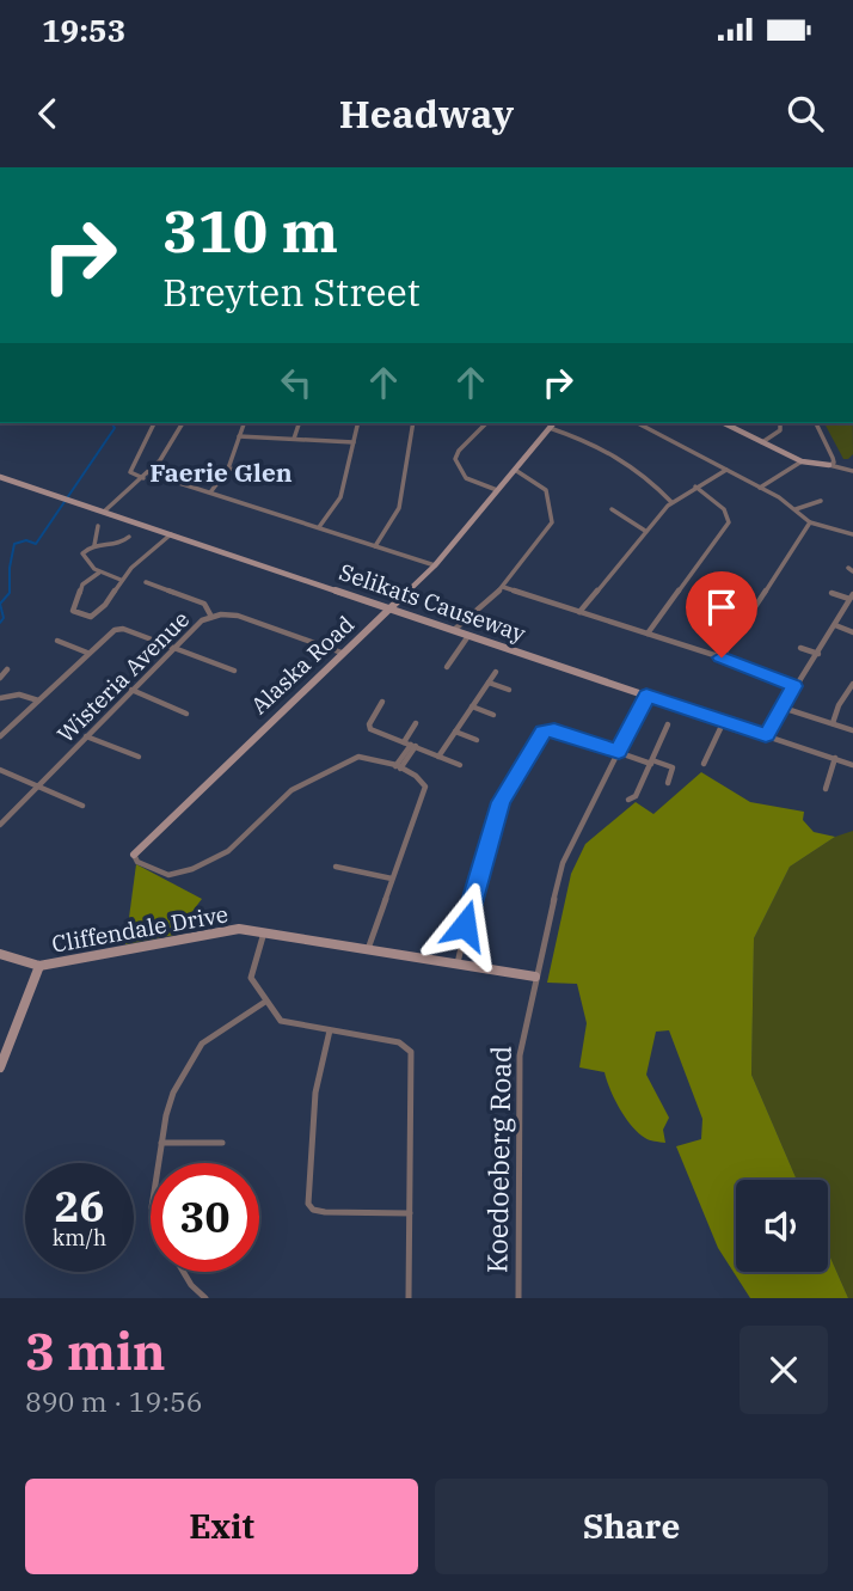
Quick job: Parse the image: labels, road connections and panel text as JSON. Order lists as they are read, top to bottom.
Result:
{
  "streets": {
    "street": [
      "Selikats Causeway",
      "Alaska Road",
      "Wisteria Avenue",
      "Cliffendale Drive",
      "Koedoeberg Road"
    ]
  },
  "crossings": [
    ["Selikats Causeway", "Alaska Road"],
    ["Selikats Causeway", "Koedoeberg Road"],
    ["Alaska Road", "Wisteria Avenue"],
    ["Cliffendale Drive", "Koedoeberg Road"]
  ],
  "districts": ["Faerie Glen"],
  "page": {
    "status": "19:53",
    "header": "Headway",
    "turn": ["310 m", "Breyten Street"],
    "speed": "26 km/h",
    "limit": "30",
    "heading": ["3 min", "890 m · 19:56"],
    "buttons": ["Exit", "Share"]
  }
}
